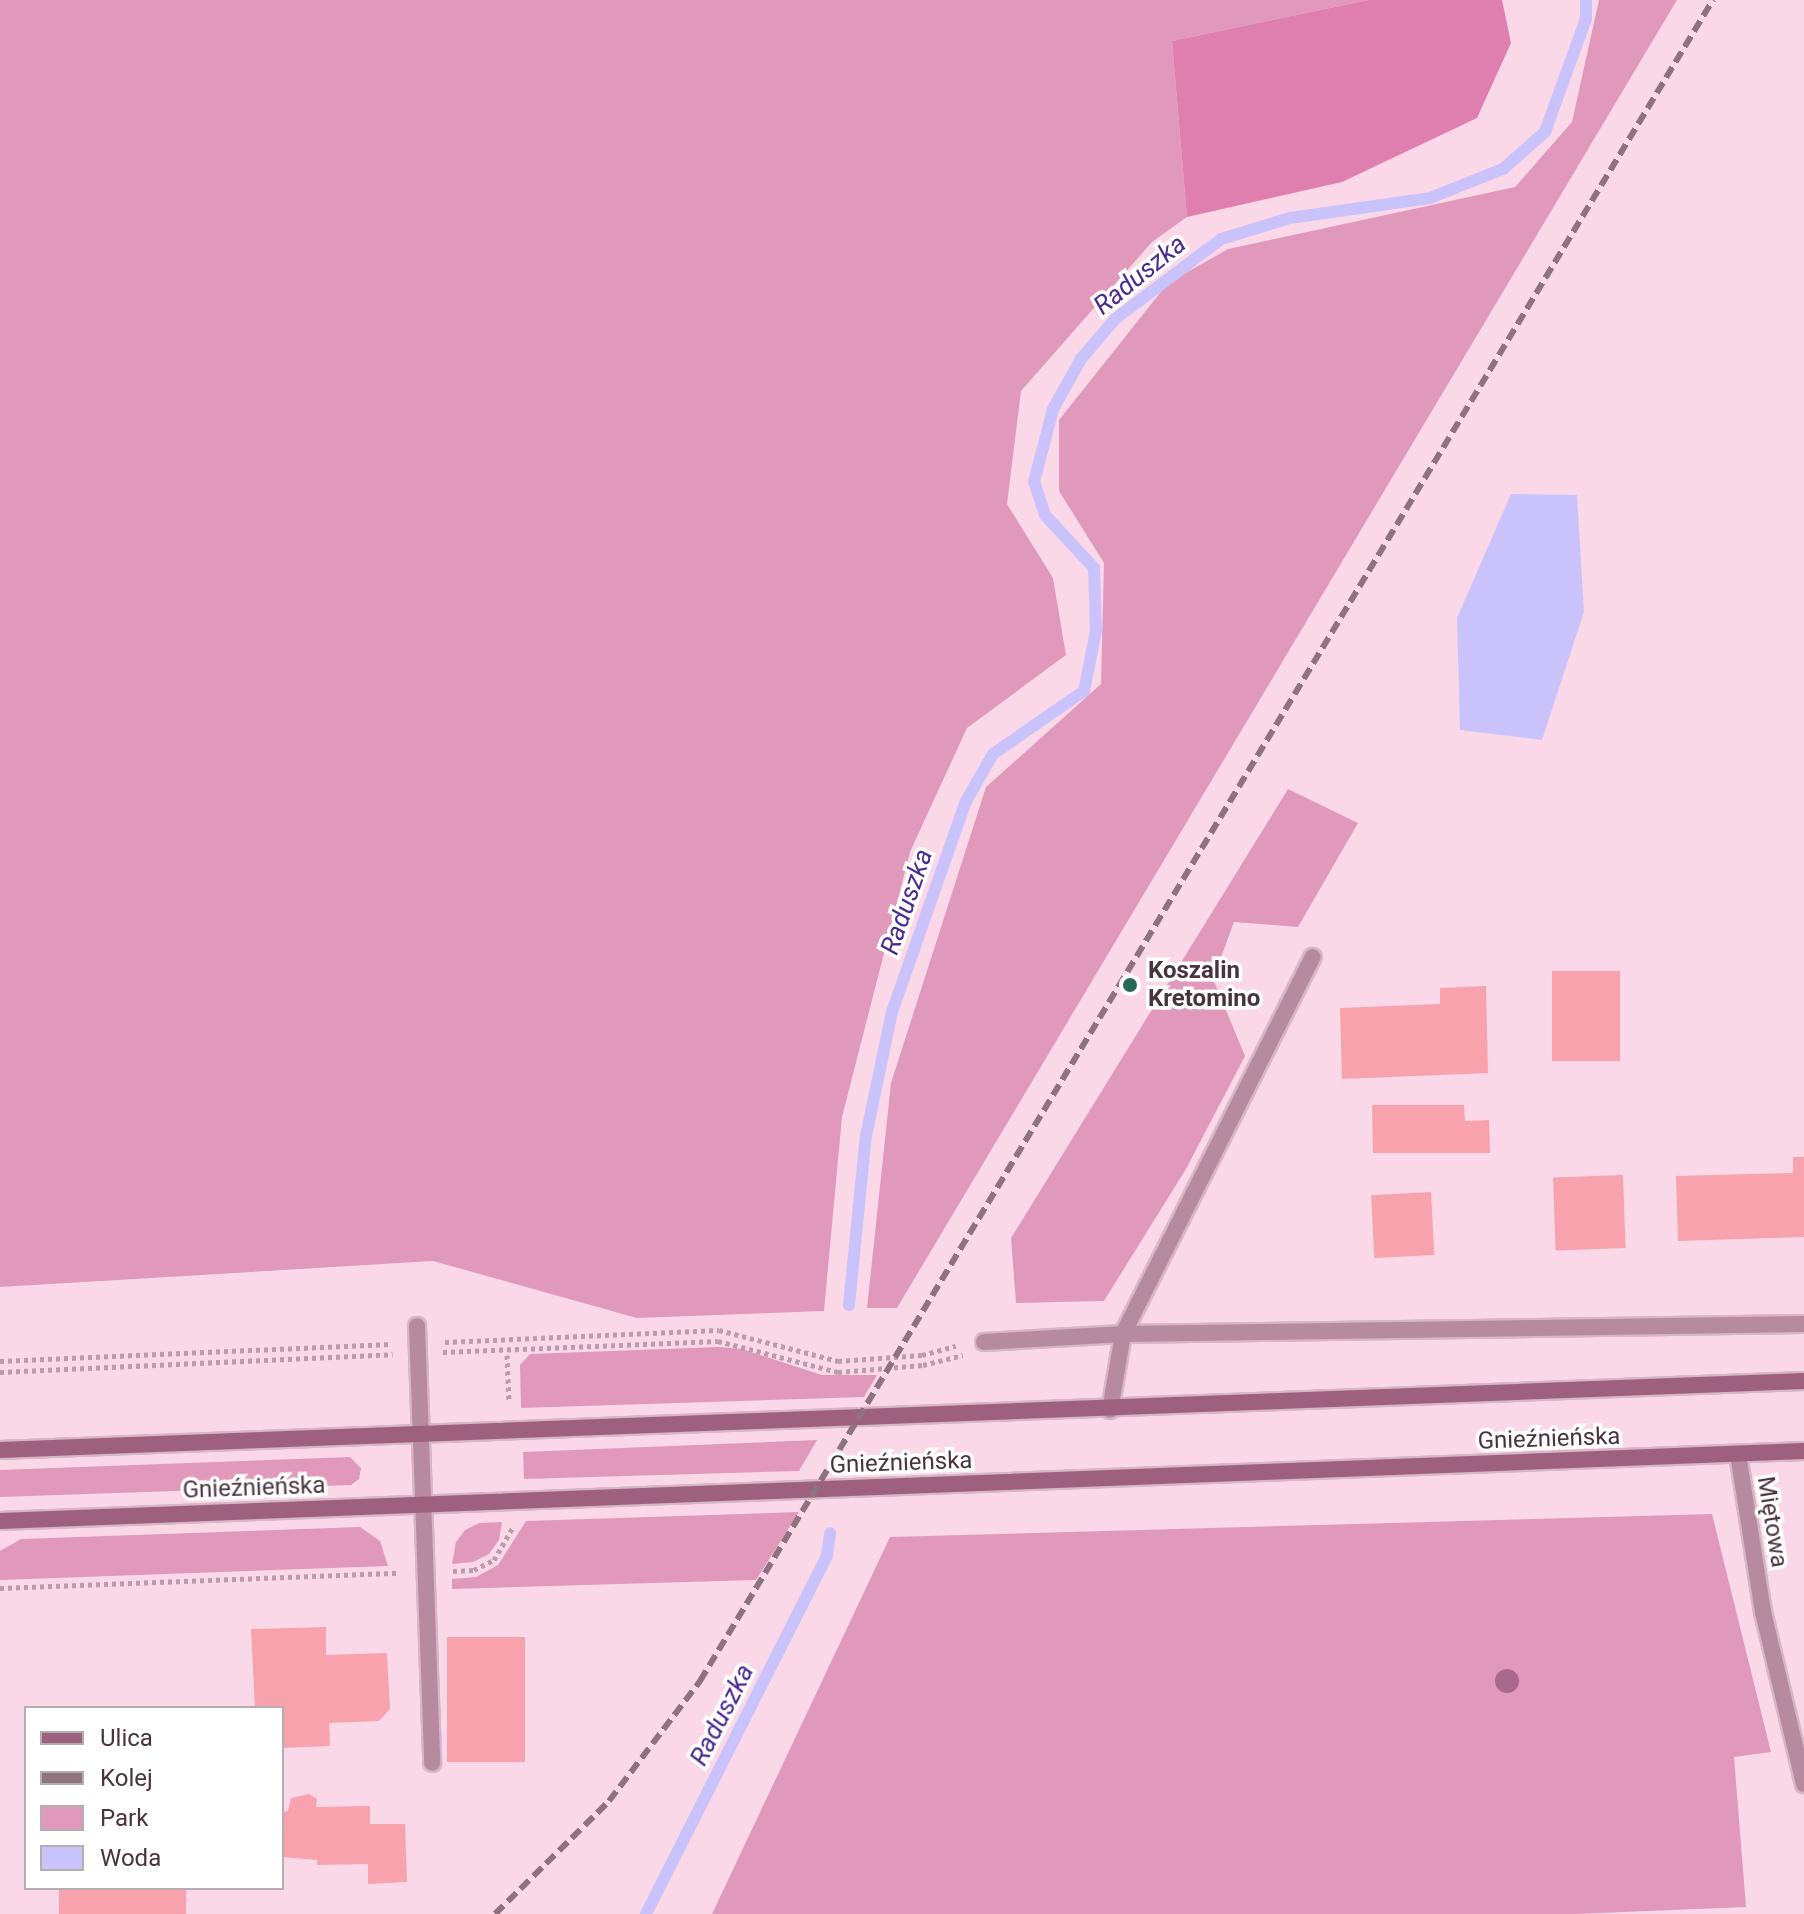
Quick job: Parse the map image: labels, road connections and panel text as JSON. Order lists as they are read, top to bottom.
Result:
{
  "streets": {
    "main road": ["Gnieźnieńska"],
    "street": ["Miętowa"]
  },
  "crossings": [
    ["Gnieźnieńska", "Miętowa"]
  ],
  "water": ["Raduszka"],
  "places": ["Koszalin Kretomino"],
  "legend": [
    "Ulica",
    "Kolej",
    "Park",
    "Woda"
  ]
}
